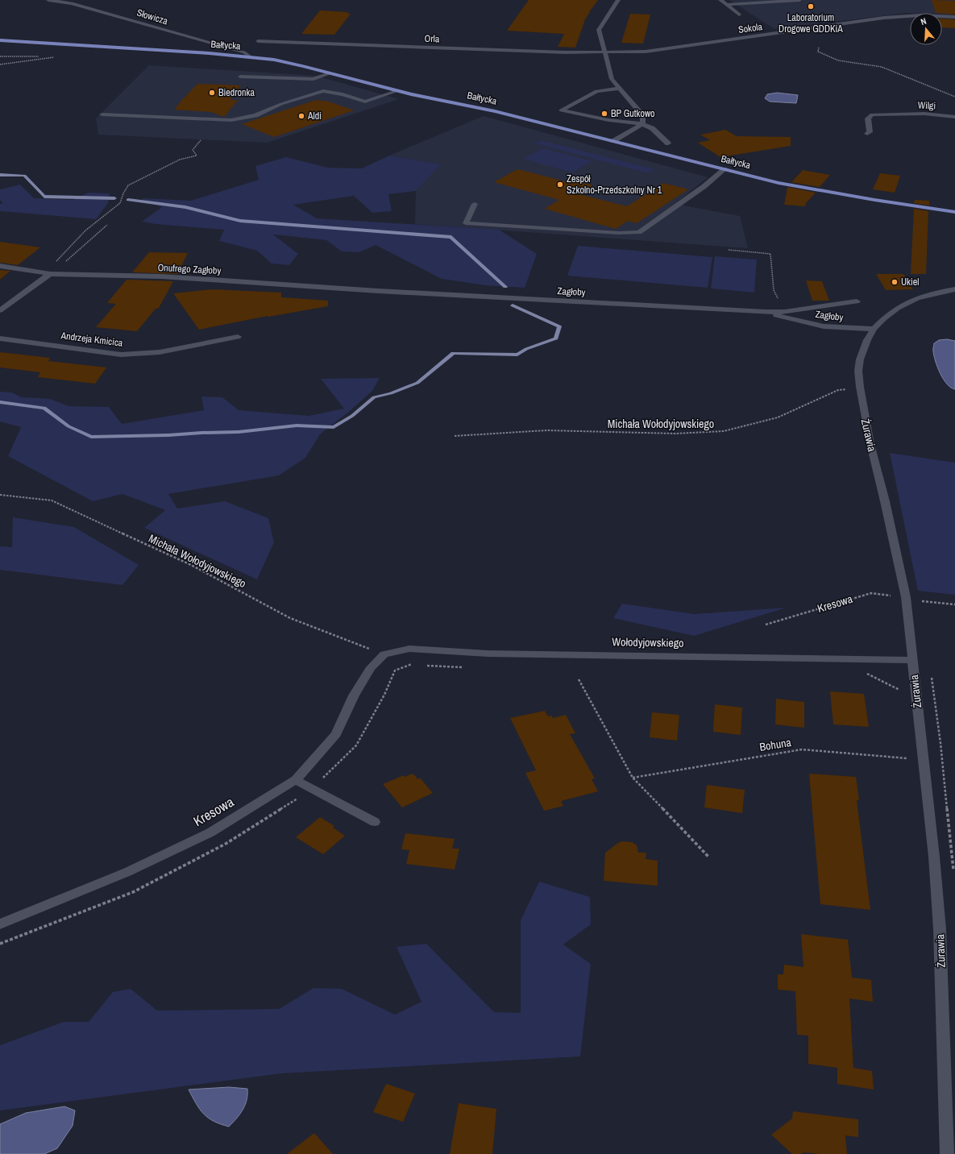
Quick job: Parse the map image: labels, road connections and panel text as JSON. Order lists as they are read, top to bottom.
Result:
{
  "streets": {
    "main road": ["Bałtycka"],
    "street": [
      "Słowicza",
      "Sokola",
      "Orla",
      "Wilgi",
      "Onufrego Zagłoby",
      "Zagłoby",
      "Andrzeja Kmicica",
      "Żurawia",
      "Kresowa",
      "Wołodyjowskiego"
    ],
    "path": ["Michała Wołodyjowskiego", "Bohuna"]
  },
  "crossings": [
    ["Słowicza", "Bałtycka"],
    ["Sokola", "Orla"],
    ["Onufrego Zagłoby", "Zagłoby"],
    ["Zagłoby", "Żurawia"],
    ["Michała Wołodyjowskiego", "Żurawia"],
    ["Michała Wołodyjowskiego", "Kresowa"],
    ["Michała Wołodyjowskiego", "Wołodyjowskiego"],
    ["Żurawia", "Kresowa"],
    ["Żurawia", "Wołodyjowskiego"],
    ["Żurawia", "Bohuna"],
    ["Kresowa", "Wołodyjowskiego"]
  ],
  "places": [
    "Laboratorium Drogowe GDDKiA",
    "Biedronka",
    "BP Gutkowo",
    "Aldi",
    "Zespół Szkolno-Przedszkolny Nr 1",
    "Ukiel"
  ],
  "north": "top"
}
